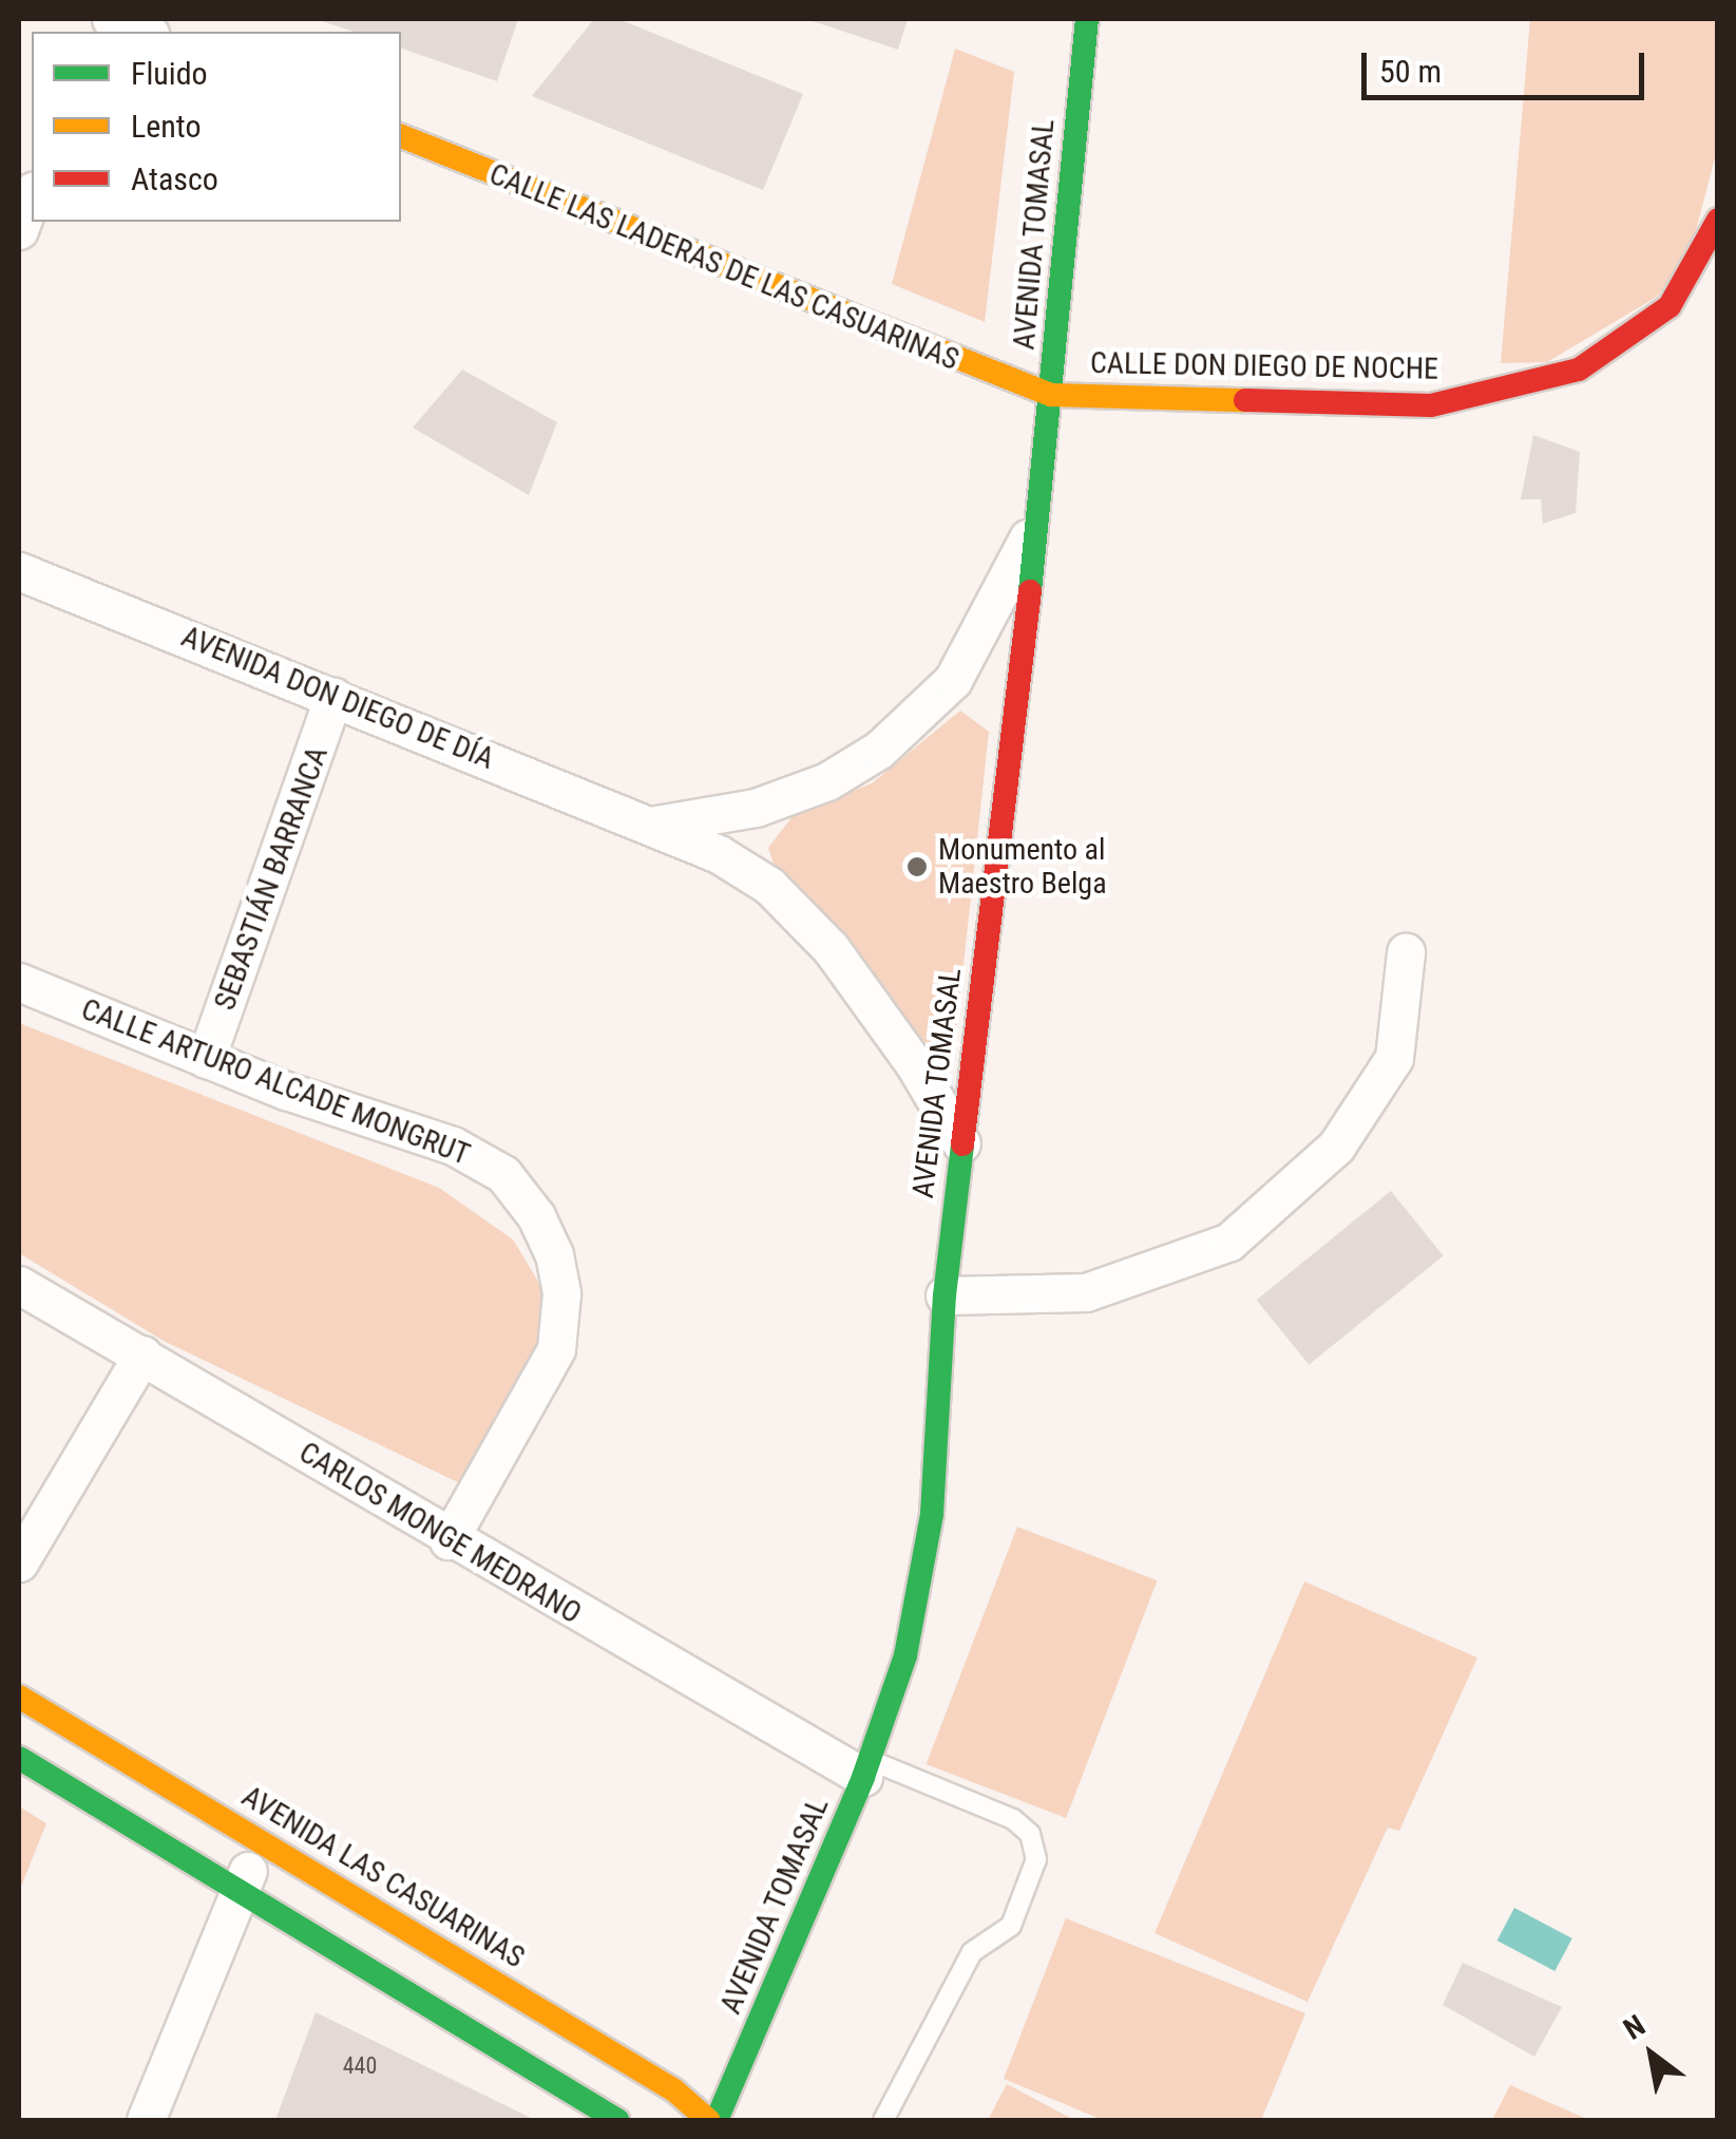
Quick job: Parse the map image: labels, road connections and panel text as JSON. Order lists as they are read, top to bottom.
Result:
{
  "streets": {
    "street": [
      "AVENIDA TOMASAL",
      "CALLE LAS LADERAS DE LAS CASUARINAS",
      "CALLE DON DIEGO DE NOCHE",
      "AVENIDA DON DIEGO DE DÍA",
      "SEBASTIÁN BARRANCA",
      "CALLE ARTURO ALCADE MONGRUT",
      "CARLOS MONGE MEDRANO",
      "AVENIDA LAS CASUARINAS"
    ]
  },
  "crossings": [
    ["AVENIDA TOMASAL", "CALLE LAS LADERAS DE LAS CASUARINAS"],
    ["AVENIDA TOMASAL", "CALLE DON DIEGO DE NOCHE"],
    ["AVENIDA TOMASAL", "AVENIDA DON DIEGO DE DÍA"],
    ["AVENIDA TOMASAL", "CARLOS MONGE MEDRANO"],
    ["AVENIDA TOMASAL", "AVENIDA LAS CASUARINAS"],
    ["CALLE LAS LADERAS DE LAS CASUARINAS", "CALLE DON DIEGO DE NOCHE"],
    ["AVENIDA DON DIEGO DE DÍA", "SEBASTIÁN BARRANCA"],
    ["SEBASTIÁN BARRANCA", "CALLE ARTURO ALCADE MONGRUT"],
    ["CALLE ARTURO ALCADE MONGRUT", "CARLOS MONGE MEDRANO"]
  ],
  "places": ["Monumento al Maestro Belga"],
  "house_numbers": ["440"],
  "legend": ["Fluido", "Lento", "Atasco"],
  "scale_bar": "50 m",
  "north": "top left"
}
